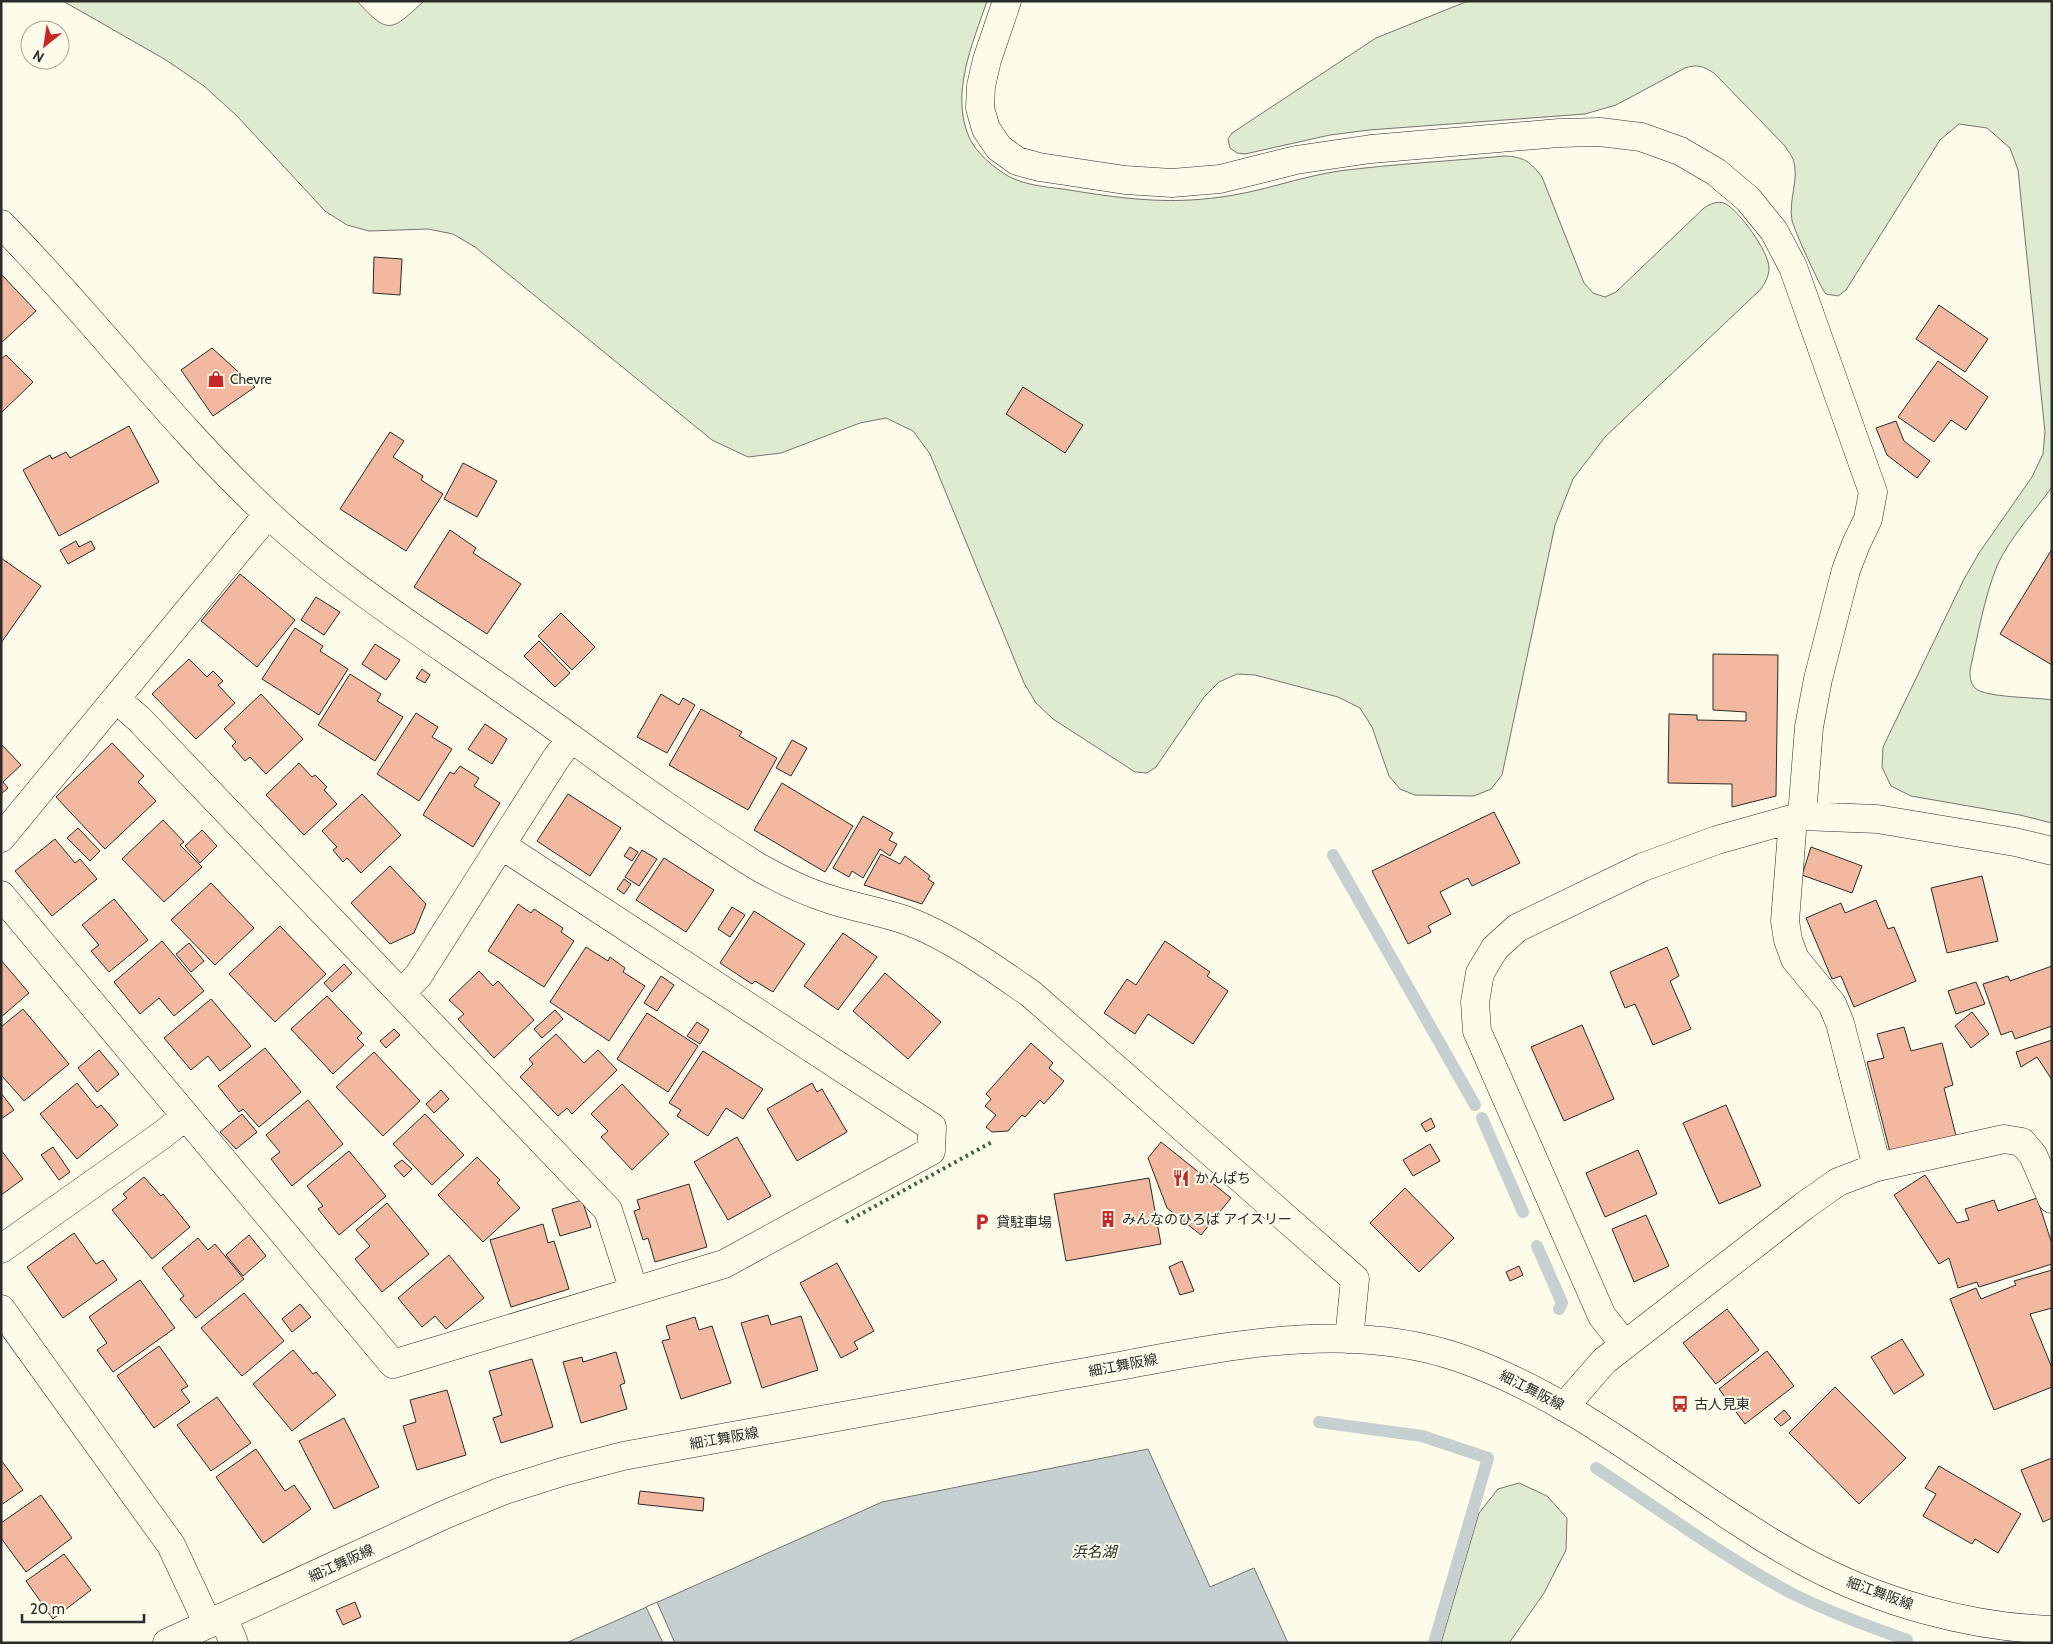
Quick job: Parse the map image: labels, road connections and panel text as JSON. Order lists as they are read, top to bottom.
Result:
{
  "streets": {
    "street": ["細江舞阪線"]
  },
  "water": ["浜名湖"],
  "places": {
    "shop": ["Chevre"],
    "restaurant": ["かんぱち"],
    "building": ["みんなのひろば アイスリー"],
    "parking": ["貸駐車場"],
    "bus stop": ["古人見東"]
  },
  "scale_bar": "20 m",
  "north": "bottom left"
}
